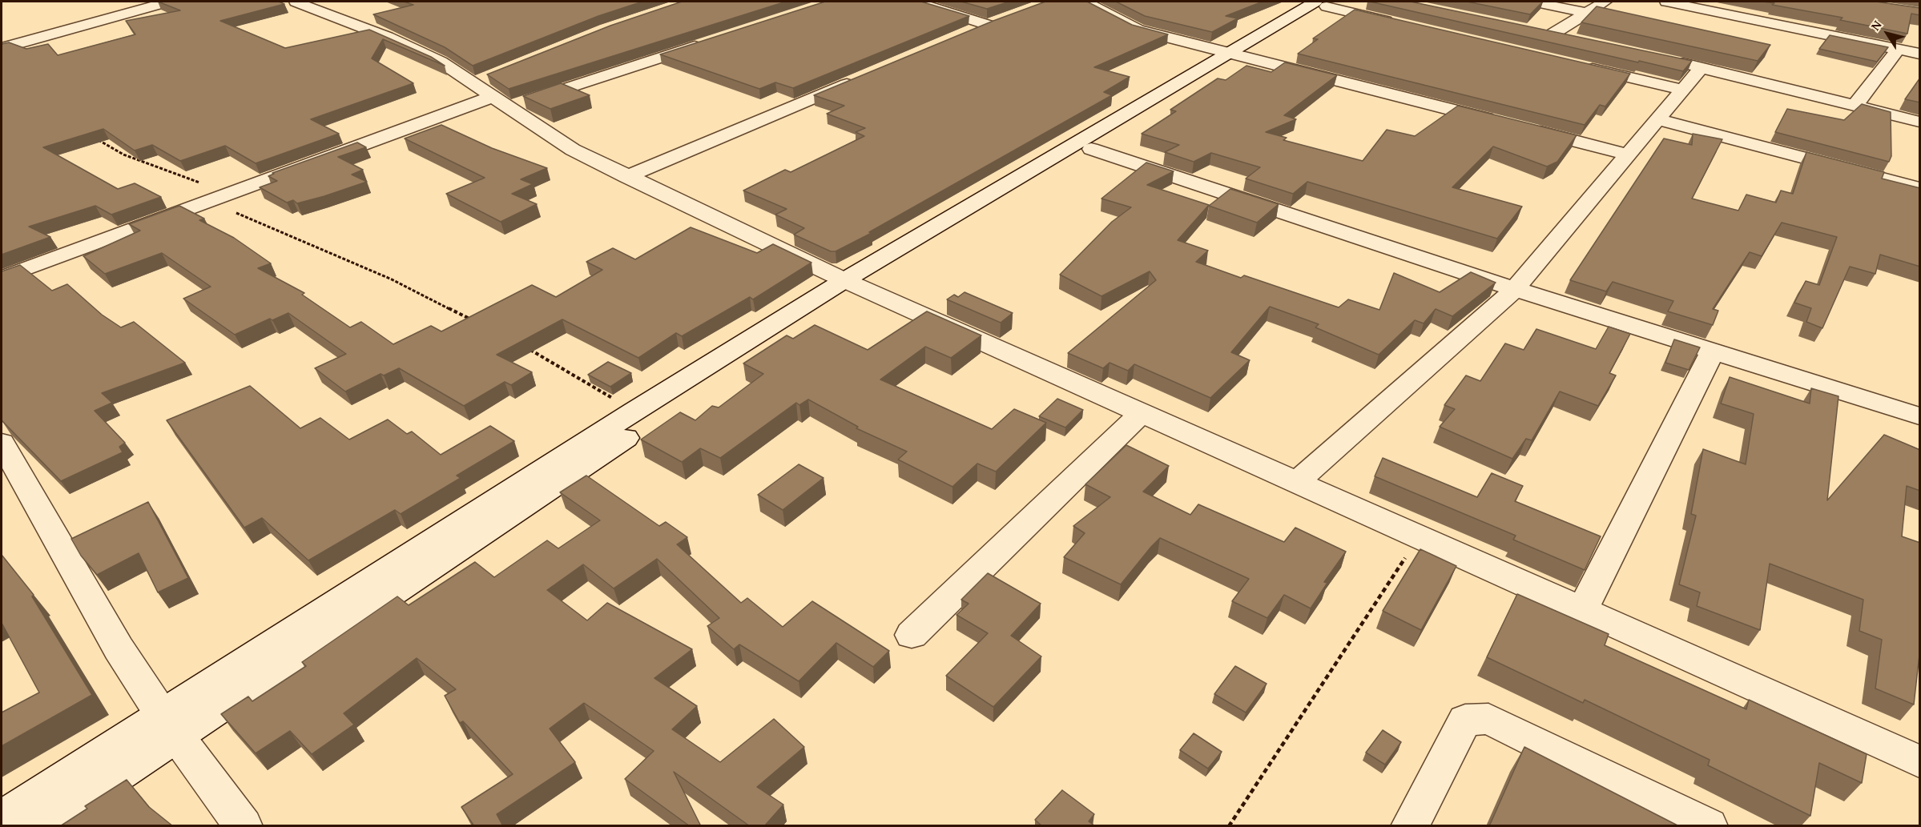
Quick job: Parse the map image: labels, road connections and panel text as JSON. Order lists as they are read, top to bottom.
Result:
{
  "north": "top left"
}
